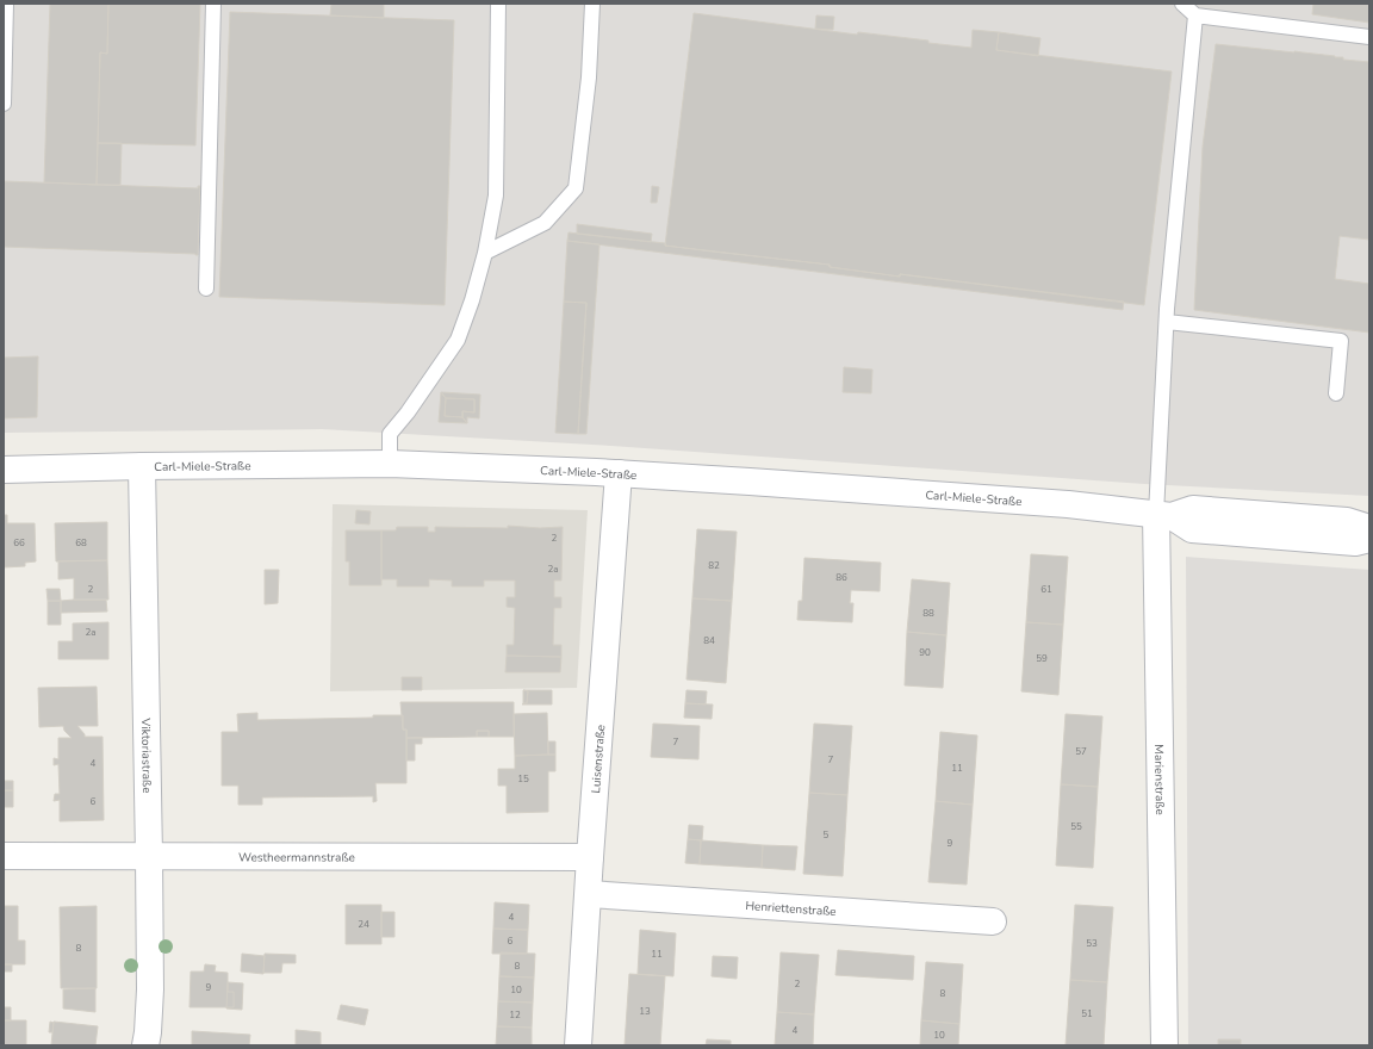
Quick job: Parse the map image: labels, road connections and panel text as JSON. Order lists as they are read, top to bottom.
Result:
{
  "streets": {
    "street": [
      "Carl-Miele-Straße",
      "Viktoriastraße",
      "Luisenstraße",
      "Marienstraße",
      "Westheermannstraße",
      "Henriettenstraße"
    ]
  },
  "crossings": [
    ["Carl-Miele-Straße", "Viktoriastraße"],
    ["Carl-Miele-Straße", "Luisenstraße"],
    ["Carl-Miele-Straße", "Marienstraße"],
    ["Viktoriastraße", "Westheermannstraße"],
    ["Luisenstraße", "Westheermannstraße"],
    ["Luisenstraße", "Henriettenstraße"]
  ],
  "house_numbers": [
    "2",
    "66",
    "68",
    "82",
    "2a",
    "86",
    "2",
    "61",
    "88",
    "2a",
    "84",
    "90",
    "59",
    "7",
    "57",
    "7",
    "4",
    "11",
    "15",
    "6",
    "55",
    "5",
    "9",
    "4",
    "24",
    "6",
    "53",
    "8",
    "11",
    "8",
    "2",
    "9",
    "10",
    "8",
    "13",
    "51",
    "12",
    "4",
    "10"
  ]
}
